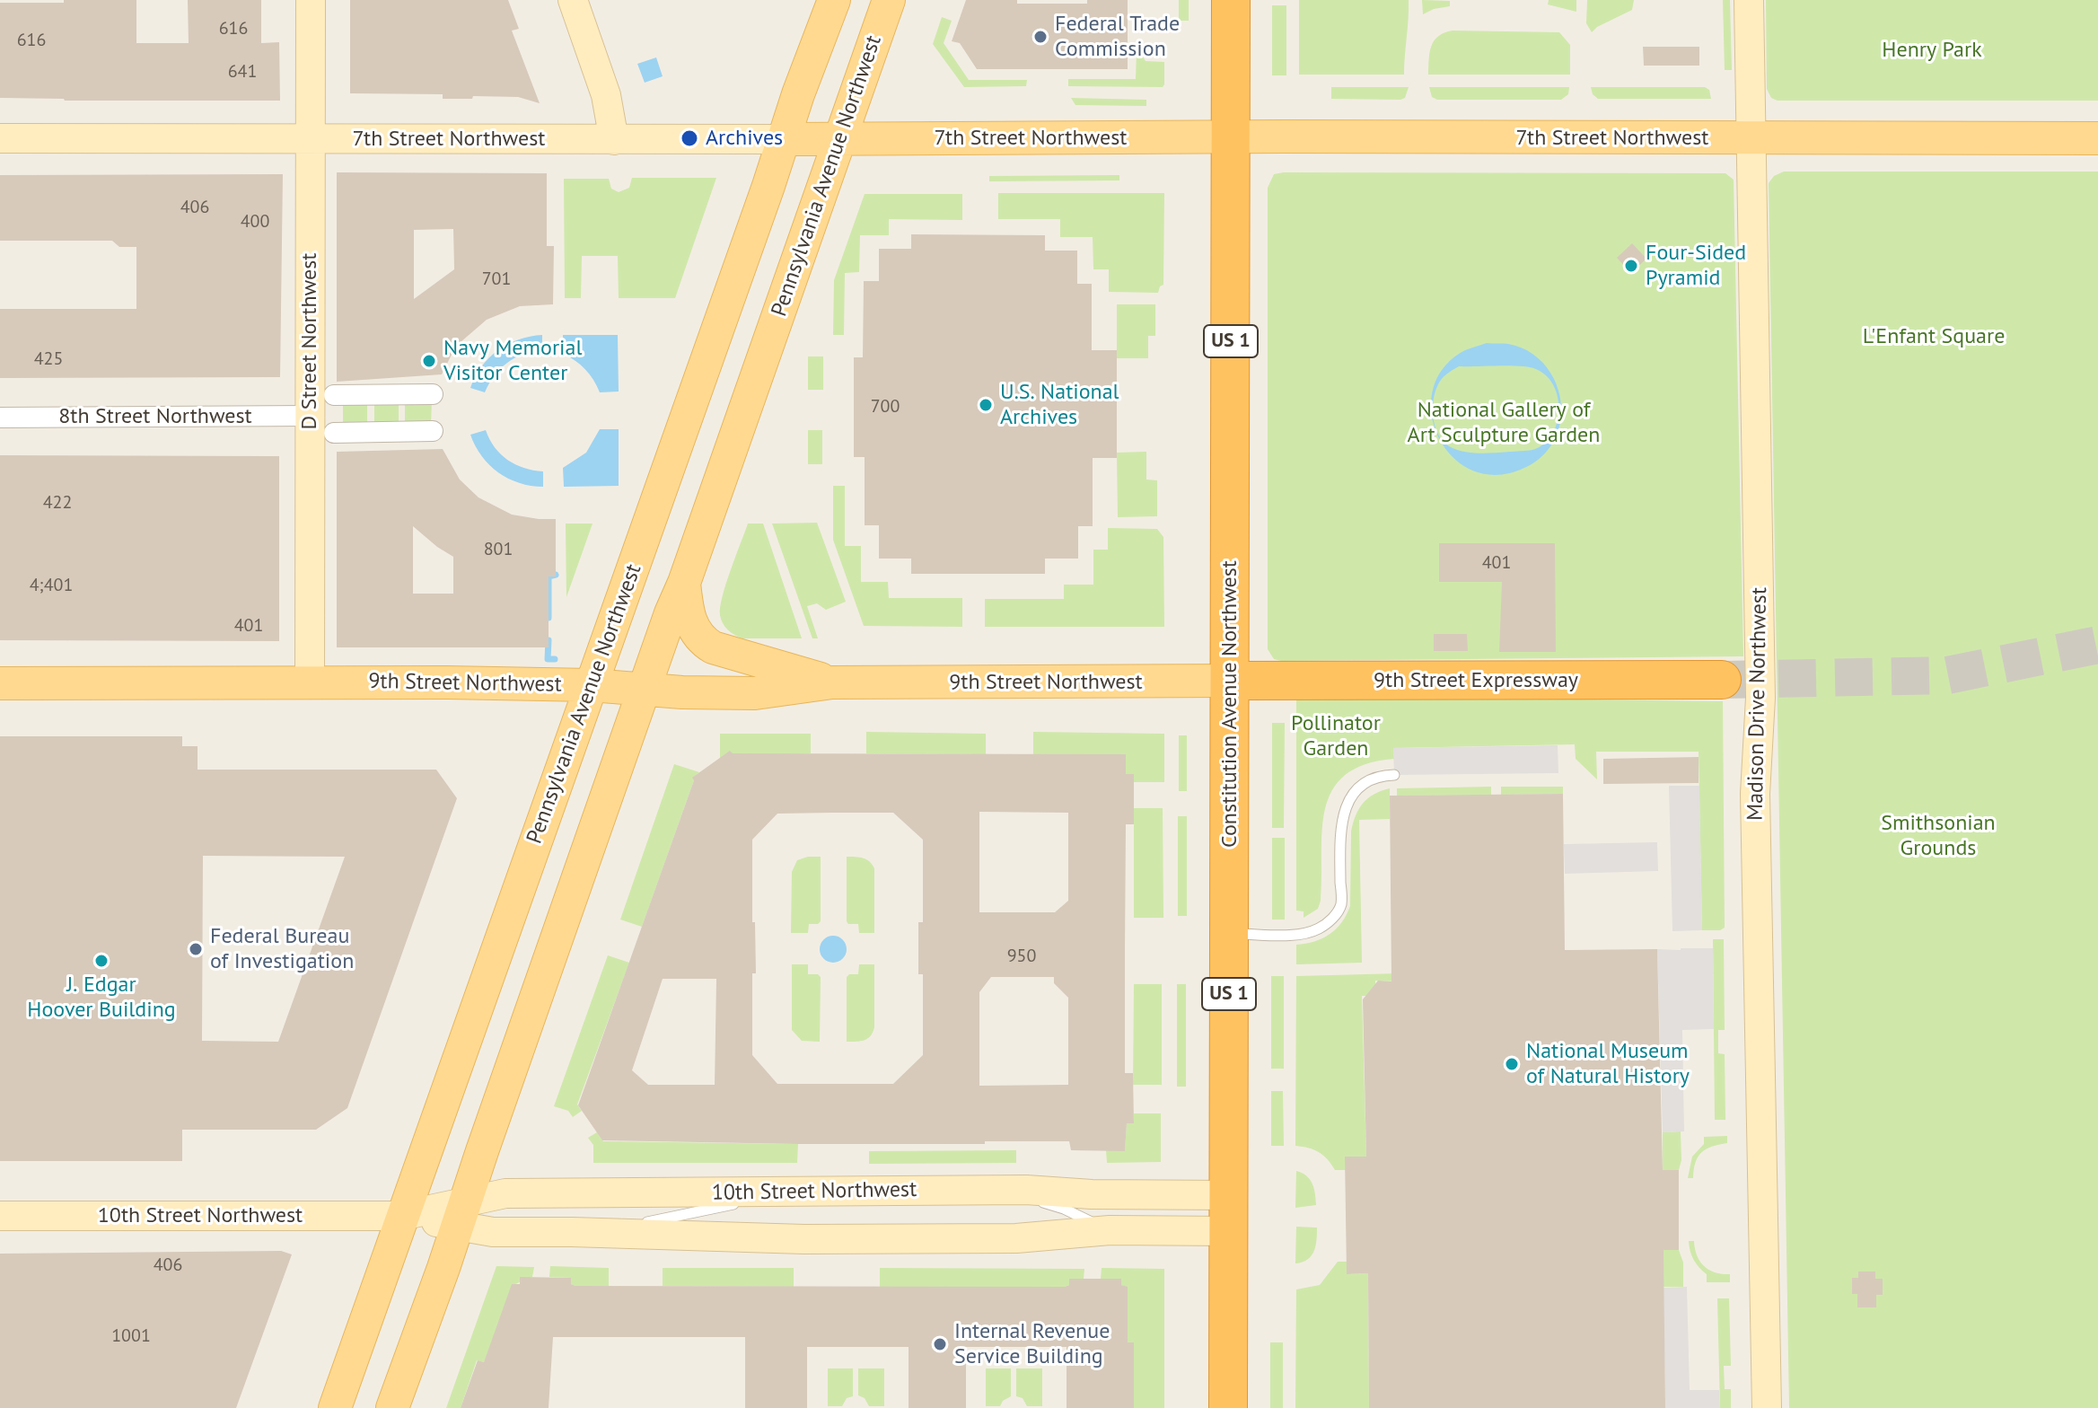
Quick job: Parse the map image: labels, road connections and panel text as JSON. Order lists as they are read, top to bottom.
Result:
{
  "streets": {
    "highway": ["US 1", "9th Street Expressway", "Constitution Avenue Northwest"],
    "main road": ["7th Street Northwest", "Pennsylvania Avenue Northwest", "9th Street Northwest"],
    "street": [
      "D Street Northwest",
      "8th Street Northwest",
      "Madison Drive Northwest",
      "10th Street Northwest"
    ]
  },
  "crossings": [
    ["7th Street Northwest", "Pennsylvania Avenue Northwest"],
    ["7th Street Northwest", "D Street Northwest"],
    ["7th Street Northwest", "Constitution Avenue Northwest"],
    ["7th Street Northwest", "Madison Drive Northwest"],
    ["Pennsylvania Avenue Northwest", "9th Street Northwest"],
    ["Pennsylvania Avenue Northwest", "10th Street Northwest"],
    ["D Street Northwest", "8th Street Northwest"],
    ["D Street Northwest", "9th Street Northwest"],
    ["9th Street Expressway", "9th Street Northwest"],
    ["9th Street Expressway", "Constitution Avenue Northwest"],
    ["9th Street Northwest", "Constitution Avenue Northwest"],
    ["Constitution Avenue Northwest", "10th Street Northwest"]
  ],
  "parks": [
    "Henry Park",
    "L'Enfant Square",
    "National Gallery of Art Sculpture Garden",
    "Pollinator Garden",
    "Smithsonian Grounds"
  ],
  "places": [
    "Federal Trade Commission",
    "Archives",
    "Four-Sided Pyramid",
    "Navy Memorial Visitor Center",
    "U.S. National Archives",
    "Federal Bureau of Investigation",
    "J. Edgar Hoover Building",
    "National Museum of Natural History",
    "Internal Revenue Service Building"
  ],
  "house_numbers": [
    "616",
    "616",
    "641",
    "406",
    "400",
    "701",
    "425",
    "700",
    "422",
    "801",
    "401",
    "4;401",
    "401",
    "950",
    "406",
    "1001"
  ]
}
